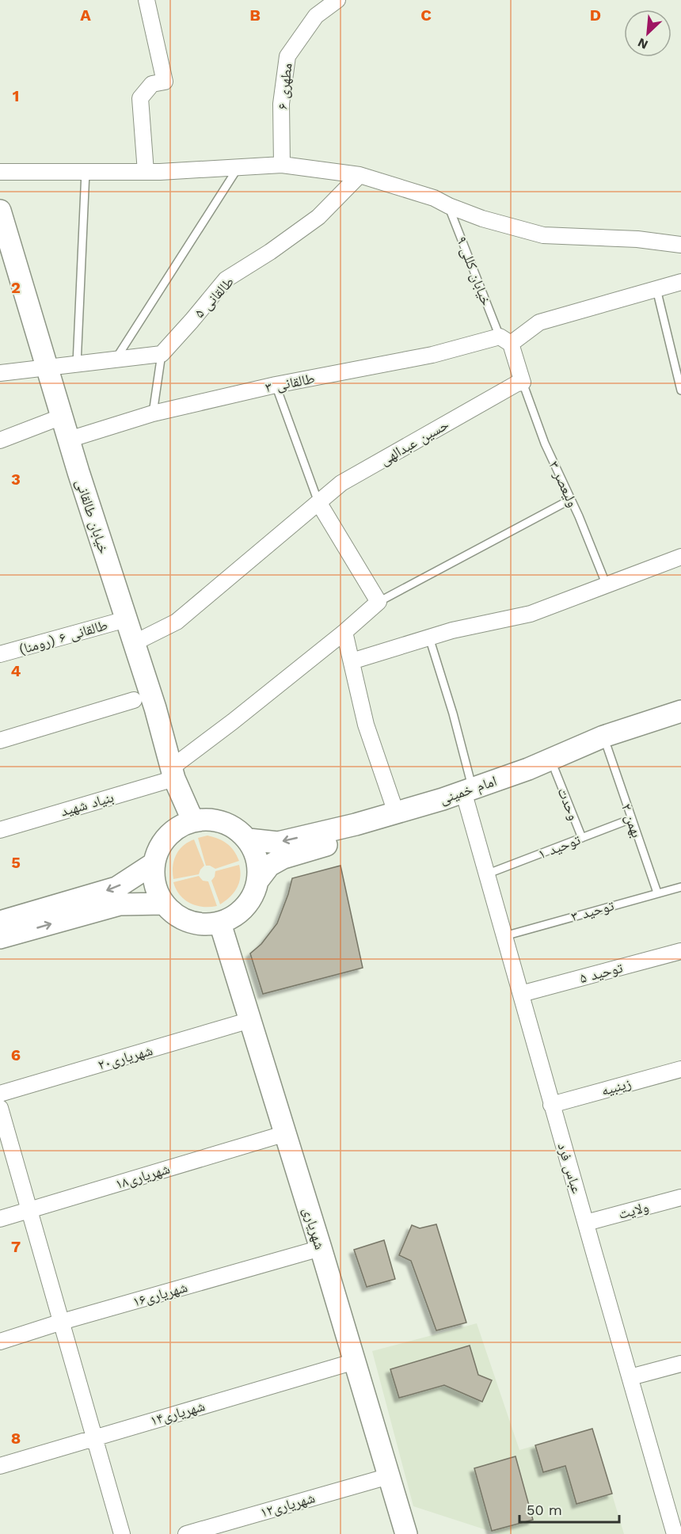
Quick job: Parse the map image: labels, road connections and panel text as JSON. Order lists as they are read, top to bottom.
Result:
{
  "streets": {
    "main road": ["خیابان طالقانی", "امام خمینی", "شهریاری"],
    "street": [
      "مطهری ۶",
      "طالقانی ۵",
      "طالقانی ۳",
      "حسین عبدالهی",
      "طالقانی ۶ (رومنا)",
      "بنیاد شهید",
      "توحید ۵",
      "شهریاری۲۰",
      "زینبیه",
      "عباس فرد",
      "شهریاری۱۸",
      "ولایت",
      "شهریاری۱۶",
      "شهریاری۱۴",
      "شهریاری۱۲"
    ],
    "lane": [
      "خیابان کللی ۹",
      "ولیعصر ۳",
      "وحدت",
      "بهمن ۲",
      "توحید ۱",
      "توحید ۳"
    ]
  },
  "crossings": [
    ["خیابان کللی ۹", "طالقانی ۳"],
    ["طالقانی ۳", "خیابان طالقانی"],
    ["حسین عبدالهی", "ولیعصر ۳"],
    ["حسین عبدالهی", "خیابان طالقانی"],
    ["خیابان طالقانی", "طالقانی ۶ (رومنا)"],
    ["خیابان طالقانی", "امام خمینی"],
    ["خیابان طالقانی", "بنیاد شهید"],
    ["خیابان طالقانی", "شهریاری"],
    ["امام خمینی", "وحدت"],
    ["امام خمینی", "بهمن ۲"],
    ["امام خمینی", "عباس فرد"],
    ["امام خمینی", "شهریاری"],
    ["وحدت", "توحید ۱"],
    ["بهمن ۲", "توحید ۱"],
    ["بهمن ۲", "توحید ۳"],
    ["توحید ۱", "عباس فرد"],
    ["توحید ۳", "عباس فرد"],
    ["توحید ۵", "عباس فرد"],
    ["شهریاری۲۰", "شهریاری"],
    ["زینبیه", "عباس فرد"],
    ["عباس فرد", "ولایت"],
    ["شهریاری۱۸", "شهریاری"],
    ["شهریاری", "شهریاری۱۶"],
    ["شهریاری", "شهریاری۱۴"],
    ["شهریاری", "شهریاری۱۲"]
  ],
  "scale_bar": "50 m",
  "north": "bottom left",
  "grid": {
    "columns": [
      "A",
      "B",
      "C",
      "D"
    ],
    "rows": [
      "1",
      "2",
      "3",
      "4",
      "5",
      "6",
      "7",
      "8"
    ]
  }
}
